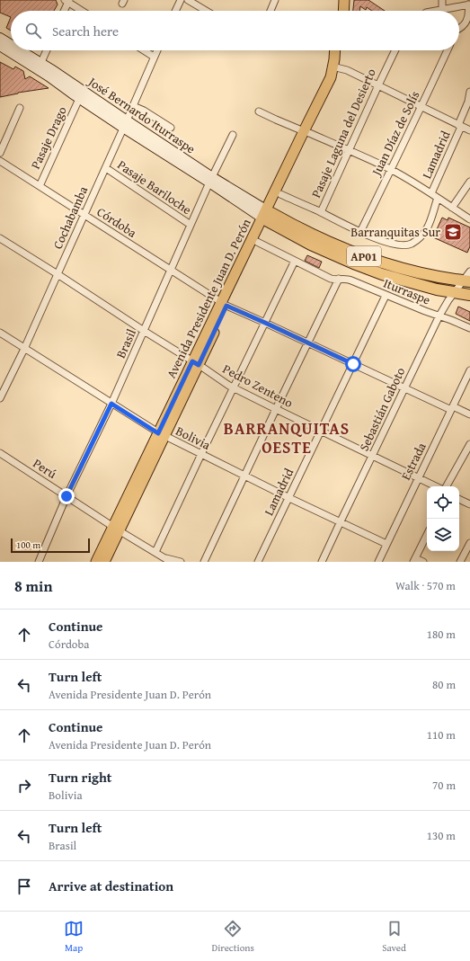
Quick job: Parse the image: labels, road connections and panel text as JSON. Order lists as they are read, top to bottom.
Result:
{
  "streets": {
    "highway": ["AP01"],
    "main road": ["José Bernardo Iturraspe", "Avenida Presidente Juan D. Perón"],
    "street": [
      "Pasaje Laguna del Desierto",
      "Juan Díaz de Solís",
      "Pasaje Drago",
      "Lamadrid",
      "Pasaje Bariloche",
      "Cochabamba",
      "Córdoba",
      "Iturraspe",
      "Brasil",
      "Pedro Zenteno",
      "Sebastián Gaboto",
      "Bolivia",
      "Estrada",
      "Perú"
    ]
  },
  "crossings": [
    ["José Bernardo Iturraspe", "Pasaje Drago"],
    ["José Bernardo Iturraspe", "Cochabamba"],
    ["José Bernardo Iturraspe", "AP01"],
    ["José Bernardo Iturraspe", "Avenida Presidente Juan D. Perón"],
    ["José Bernardo Iturraspe", "Brasil"],
    ["Juan Díaz de Solís", "Lamadrid"],
    ["Pasaje Drago", "Córdoba"],
    ["Lamadrid", "Córdoba"],
    ["Lamadrid", "Iturraspe"],
    ["Lamadrid", "Pedro Zenteno"],
    ["Lamadrid", "Bolivia"],
    ["Pasaje Bariloche", "Cochabamba"],
    ["Pasaje Bariloche", "Brasil"],
    ["Cochabamba", "Córdoba"],
    ["Cochabamba", "Pedro Zenteno"],
    ["Cochabamba", "Bolivia"],
    ["Córdoba", "Avenida Presidente Juan D. Perón"],
    ["Córdoba", "Brasil"],
    ["Córdoba", "Sebastián Gaboto"],
    ["Córdoba", "Estrada"],
    ["AP01", "Avenida Presidente Juan D. Perón"],
    ["AP01", "Sebastián Gaboto"],
    ["Iturraspe", "Avenida Presidente Juan D. Perón"],
    ["Iturraspe", "Sebastián Gaboto"],
    ["Avenida Presidente Juan D. Perón", "Pedro Zenteno"],
    ["Avenida Presidente Juan D. Perón", "Bolivia"],
    ["Avenida Presidente Juan D. Perón", "Perú"],
    ["Brasil", "Pedro Zenteno"],
    ["Brasil", "Bolivia"],
    ["Brasil", "Perú"],
    ["Pedro Zenteno", "Sebastián Gaboto"],
    ["Pedro Zenteno", "Estrada"],
    ["Sebastián Gaboto", "Bolivia"],
    ["Bolivia", "Estrada"]
  ],
  "districts": ["BARRANQUITAS OESTE"],
  "places": {
    "school or university": ["Barranquitas Sur"]
  },
  "scale_bar": "100 m",
  "page": {
    "search": "Search here",
    "scale": "100 m",
    "heading": ["8 min", "Walk · 570 m"],
    "list": [
      ["Continue", "Córdoba", "180 m"],
      ["Turn left", "Avenida Presidente Juan D. Perón", "80 m"],
      ["Continue", "Avenida Presidente Juan D. Perón", "110 m"],
      ["Turn right", "Bolivia", "70 m"],
      ["Turn left", "Brasil", "130 m"],
      "Arrive at destination"
    ],
    "nav": ["Map", "Directions", "Saved"]
  }
}
